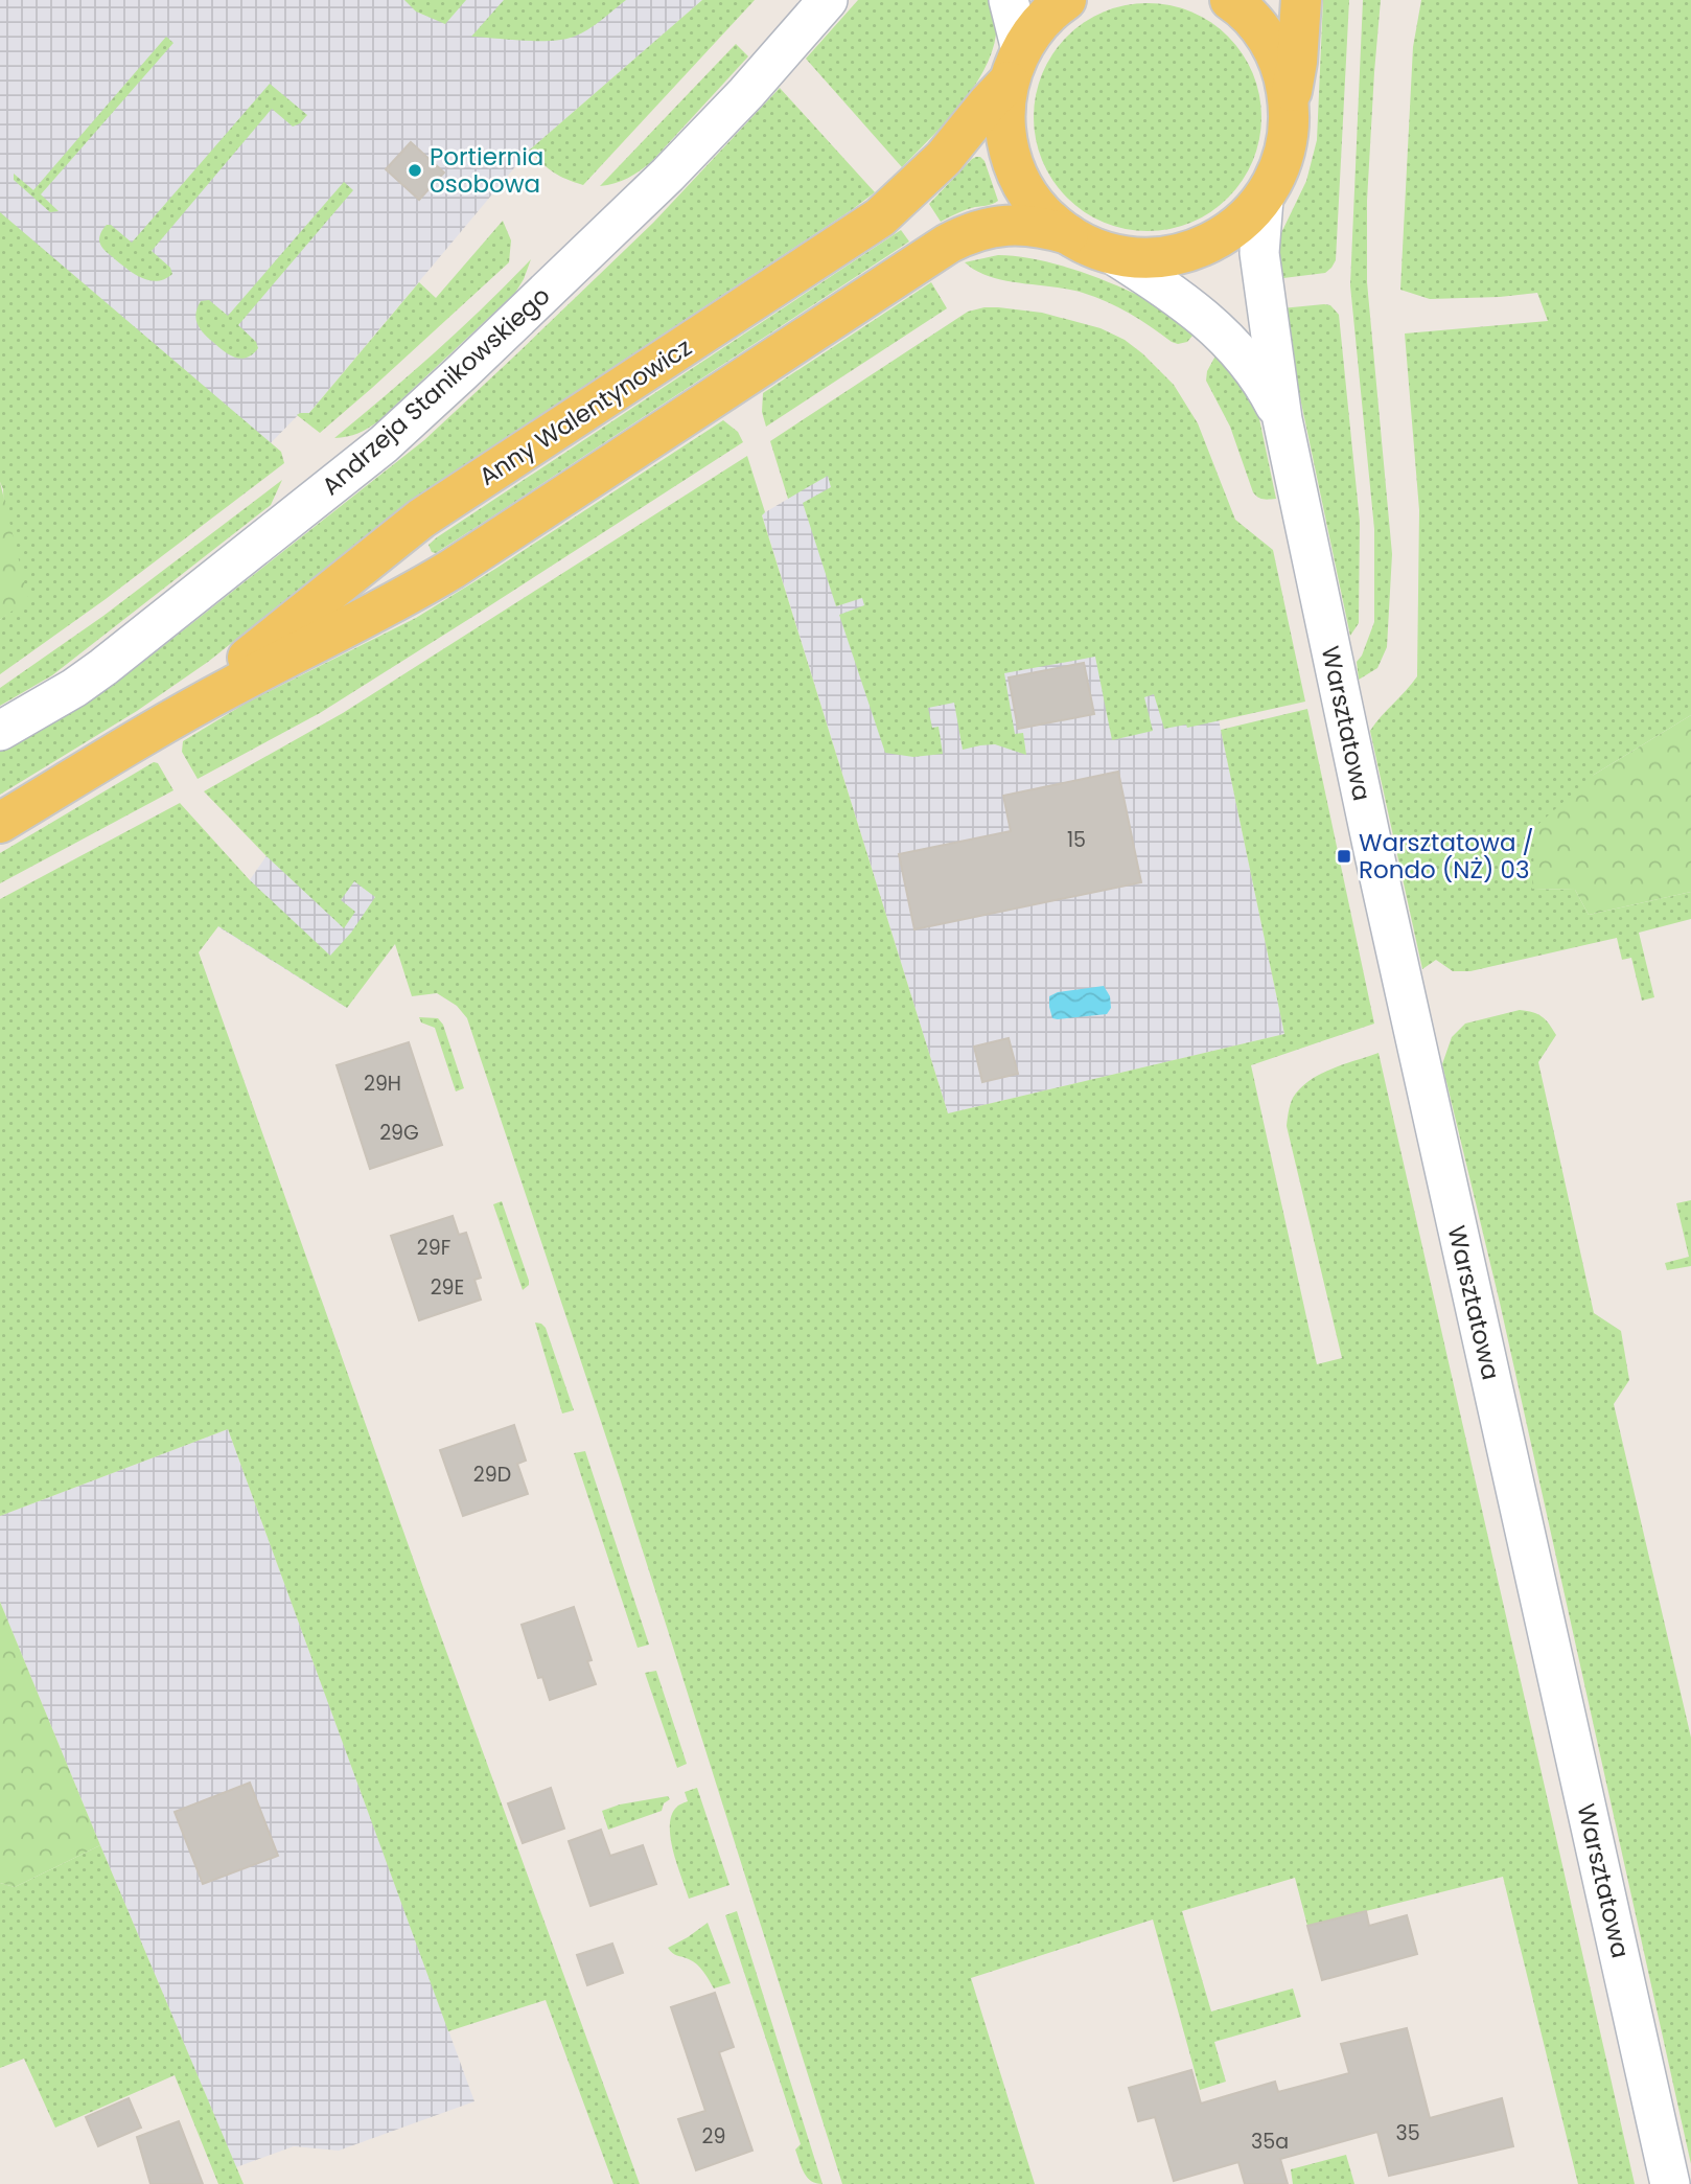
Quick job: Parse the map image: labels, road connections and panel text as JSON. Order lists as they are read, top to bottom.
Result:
{
  "streets": {
    "main road": ["Anny Walentynowicz"],
    "street": ["Andrzeja Stanikowskiego", "Warsztatowa"]
  },
  "places": {
    "other": ["Portiernia osobowa"],
    "transit": ["Warsztatowa / Rondo (NŻ) 03"]
  },
  "house_numbers": [
    "15",
    "29H",
    "29G",
    "29F",
    "29E",
    "29D",
    "35",
    "29",
    "35a"
  ]
}
